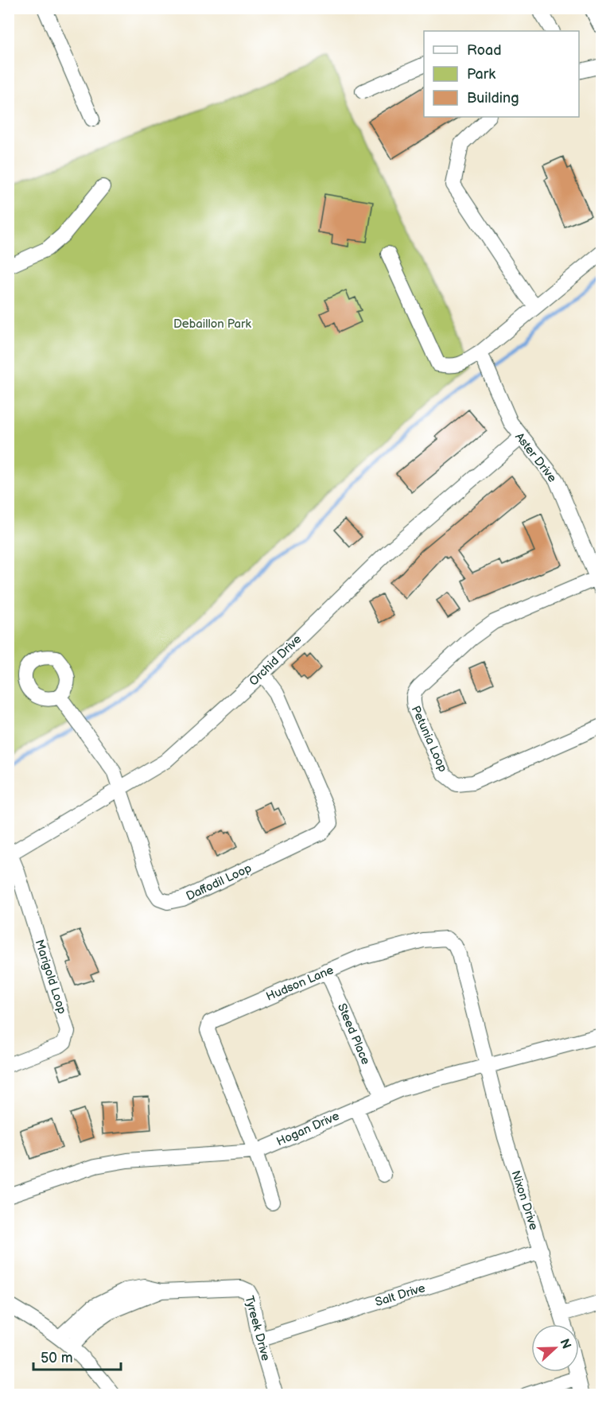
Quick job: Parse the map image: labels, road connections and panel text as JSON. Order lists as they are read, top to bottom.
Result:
{
  "streets": {
    "street": [
      "Aster Drive",
      "Orchid Drive",
      "Petunia Loop",
      "Daffodil Loop",
      "Marigold Loop",
      "Hudson Lane",
      "Steed Place",
      "Hogan Drive",
      "Nixon Drive",
      "Salt Drive",
      "Tyreek Drive"
    ]
  },
  "crossings": [
    ["Aster Drive", "Orchid Drive"],
    ["Aster Drive", "Petunia Loop"],
    ["Orchid Drive", "Daffodil Loop"],
    ["Orchid Drive", "Marigold Loop"],
    ["Hudson Lane", "Steed Place"],
    ["Hudson Lane", "Hogan Drive"],
    ["Hudson Lane", "Nixon Drive"],
    ["Steed Place", "Hogan Drive"],
    ["Hogan Drive", "Nixon Drive"],
    ["Nixon Drive", "Salt Drive"],
    ["Salt Drive", "Tyreek Drive"]
  ],
  "parks": ["Debaillon Park"],
  "legend": ["Road", "Park", "Building"],
  "scale_bar": "50 m",
  "north": "right"
}
